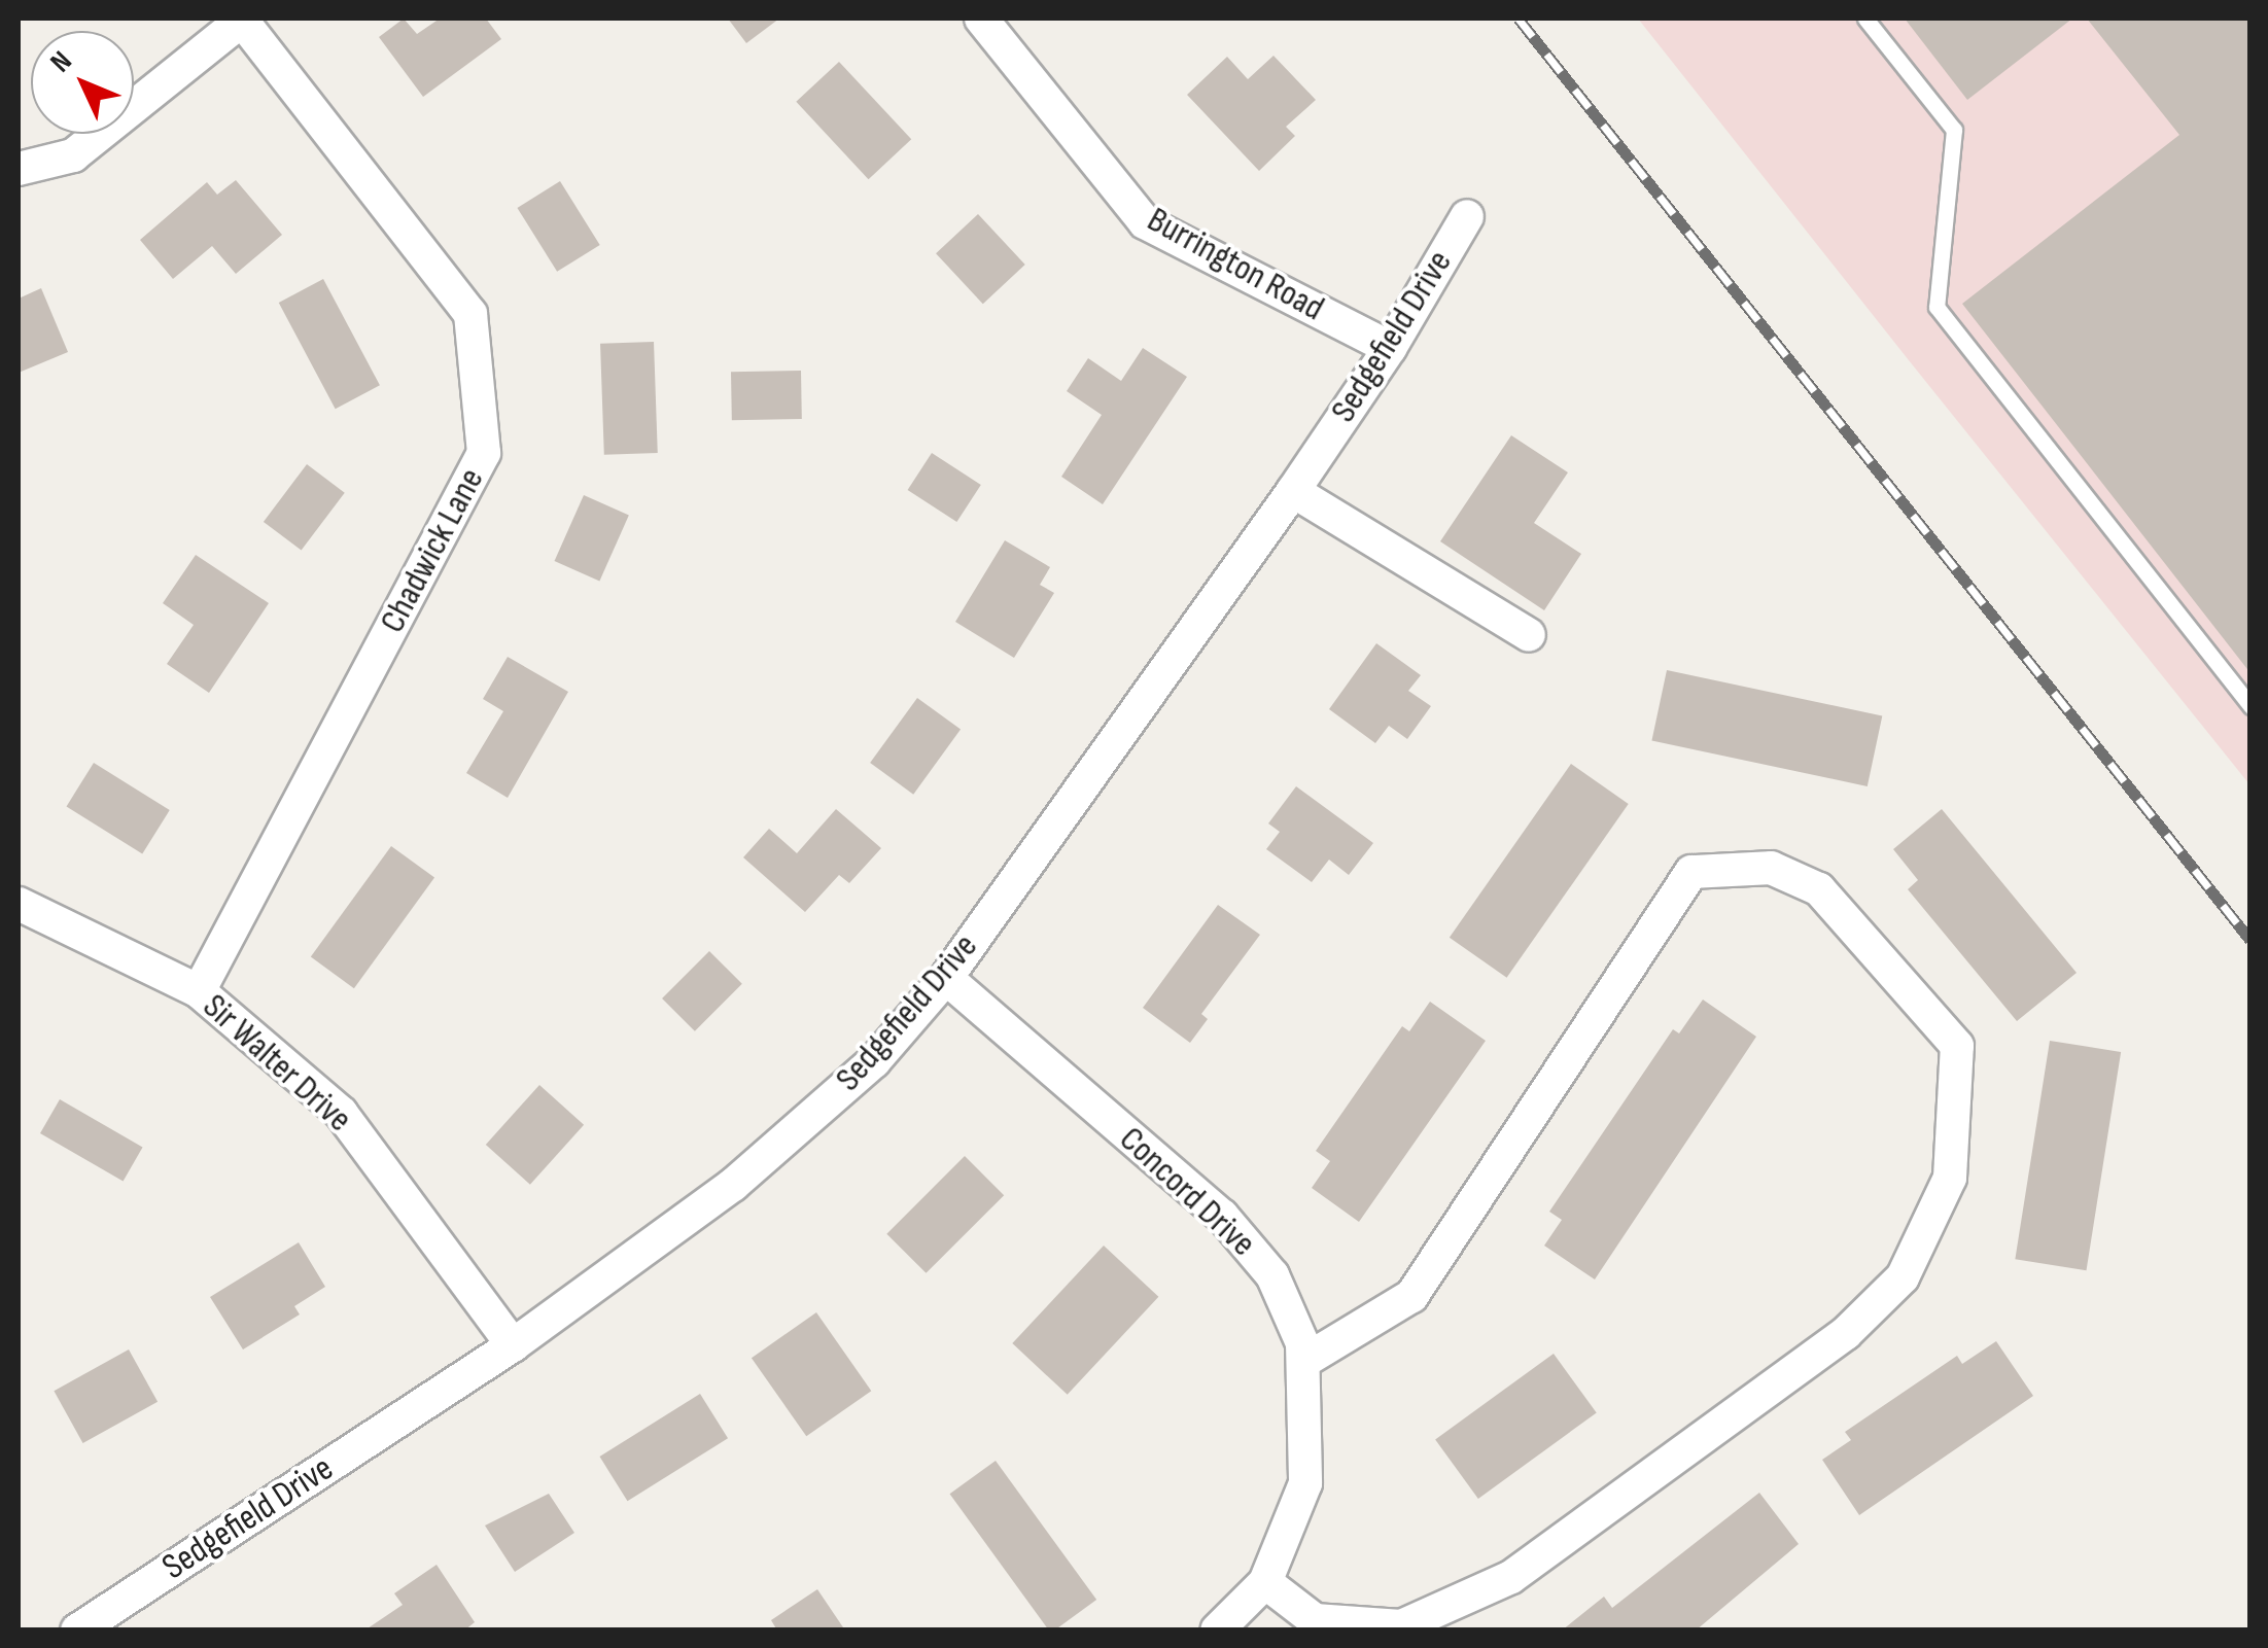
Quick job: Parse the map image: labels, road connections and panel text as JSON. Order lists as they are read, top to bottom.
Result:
{
  "streets": {
    "street": [
      "Burrington Road",
      "Sedgefield Drive",
      "Chadwick Lane",
      "Sir Walter Drive",
      "Concord Drive"
    ]
  },
  "crossings": [
    ["Burrington Road", "Sedgefield Drive"],
    ["Sedgefield Drive", "Sir Walter Drive"],
    ["Sedgefield Drive", "Concord Drive"],
    ["Chadwick Lane", "Sir Walter Drive"]
  ],
  "north": "top left"
}
